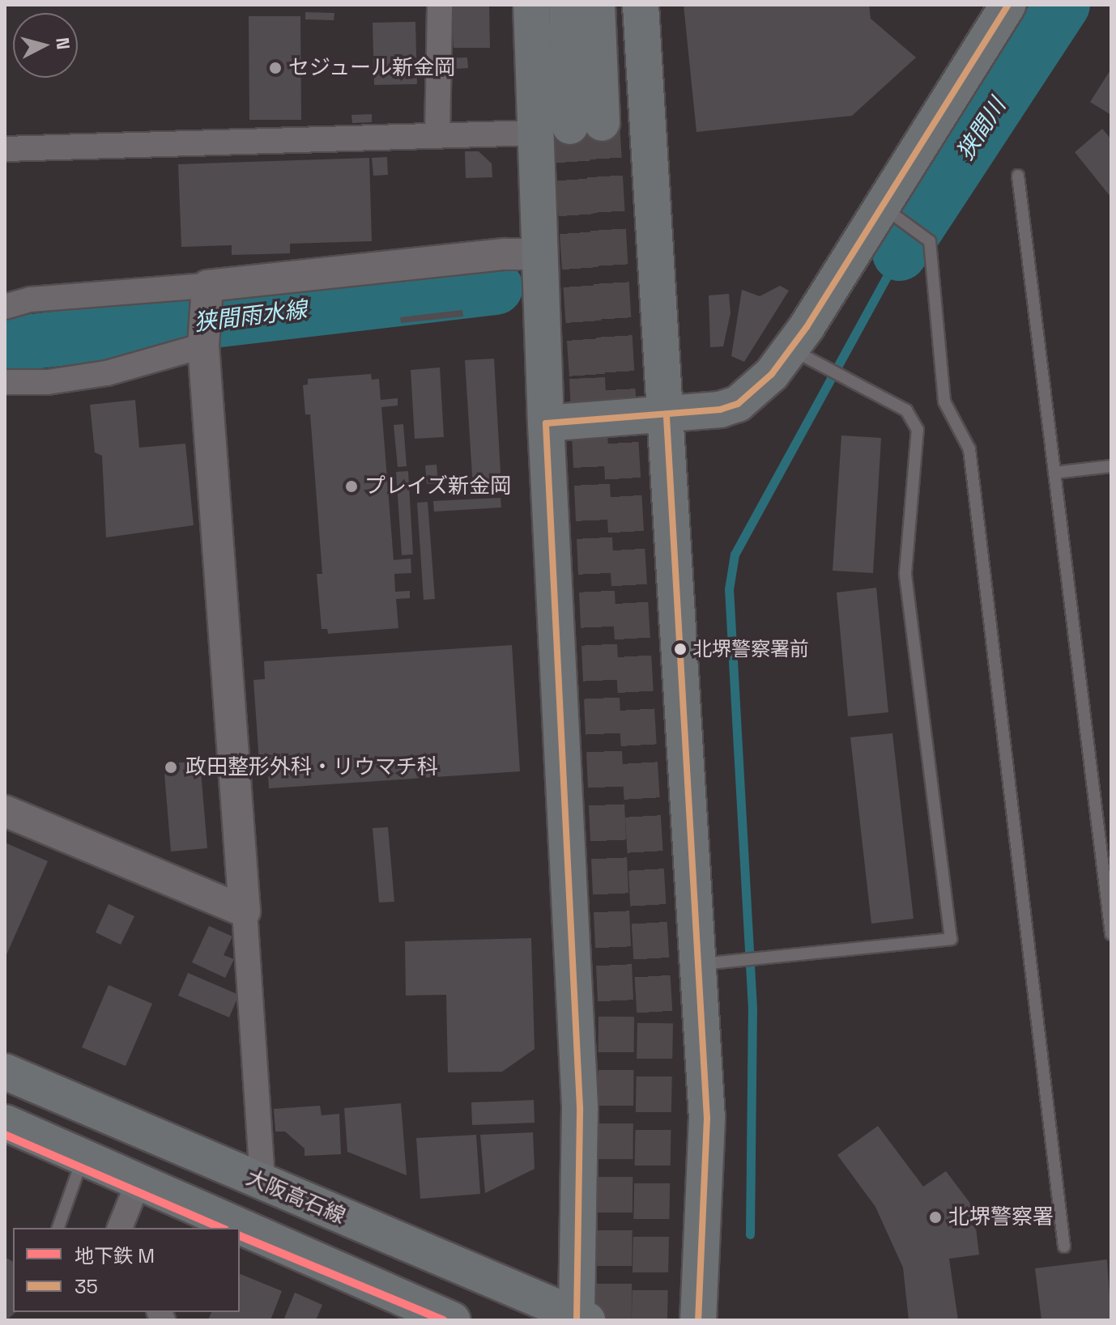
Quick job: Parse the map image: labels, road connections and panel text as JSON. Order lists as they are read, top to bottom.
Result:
{
  "streets": {
    "main road": ["大阪高石線"]
  },
  "water": ["狭間川", "狭間雨水線"],
  "places": [
    "セジュール新金岡",
    "プレイズ新金岡",
    "北堺警察署前",
    "政田整形外科・リウマチ科",
    "北堺警察署"
  ],
  "lines": ["transit line 35", "metro line M"],
  "legend": ["地下鉄 M", "35"],
  "north": "right"
}
